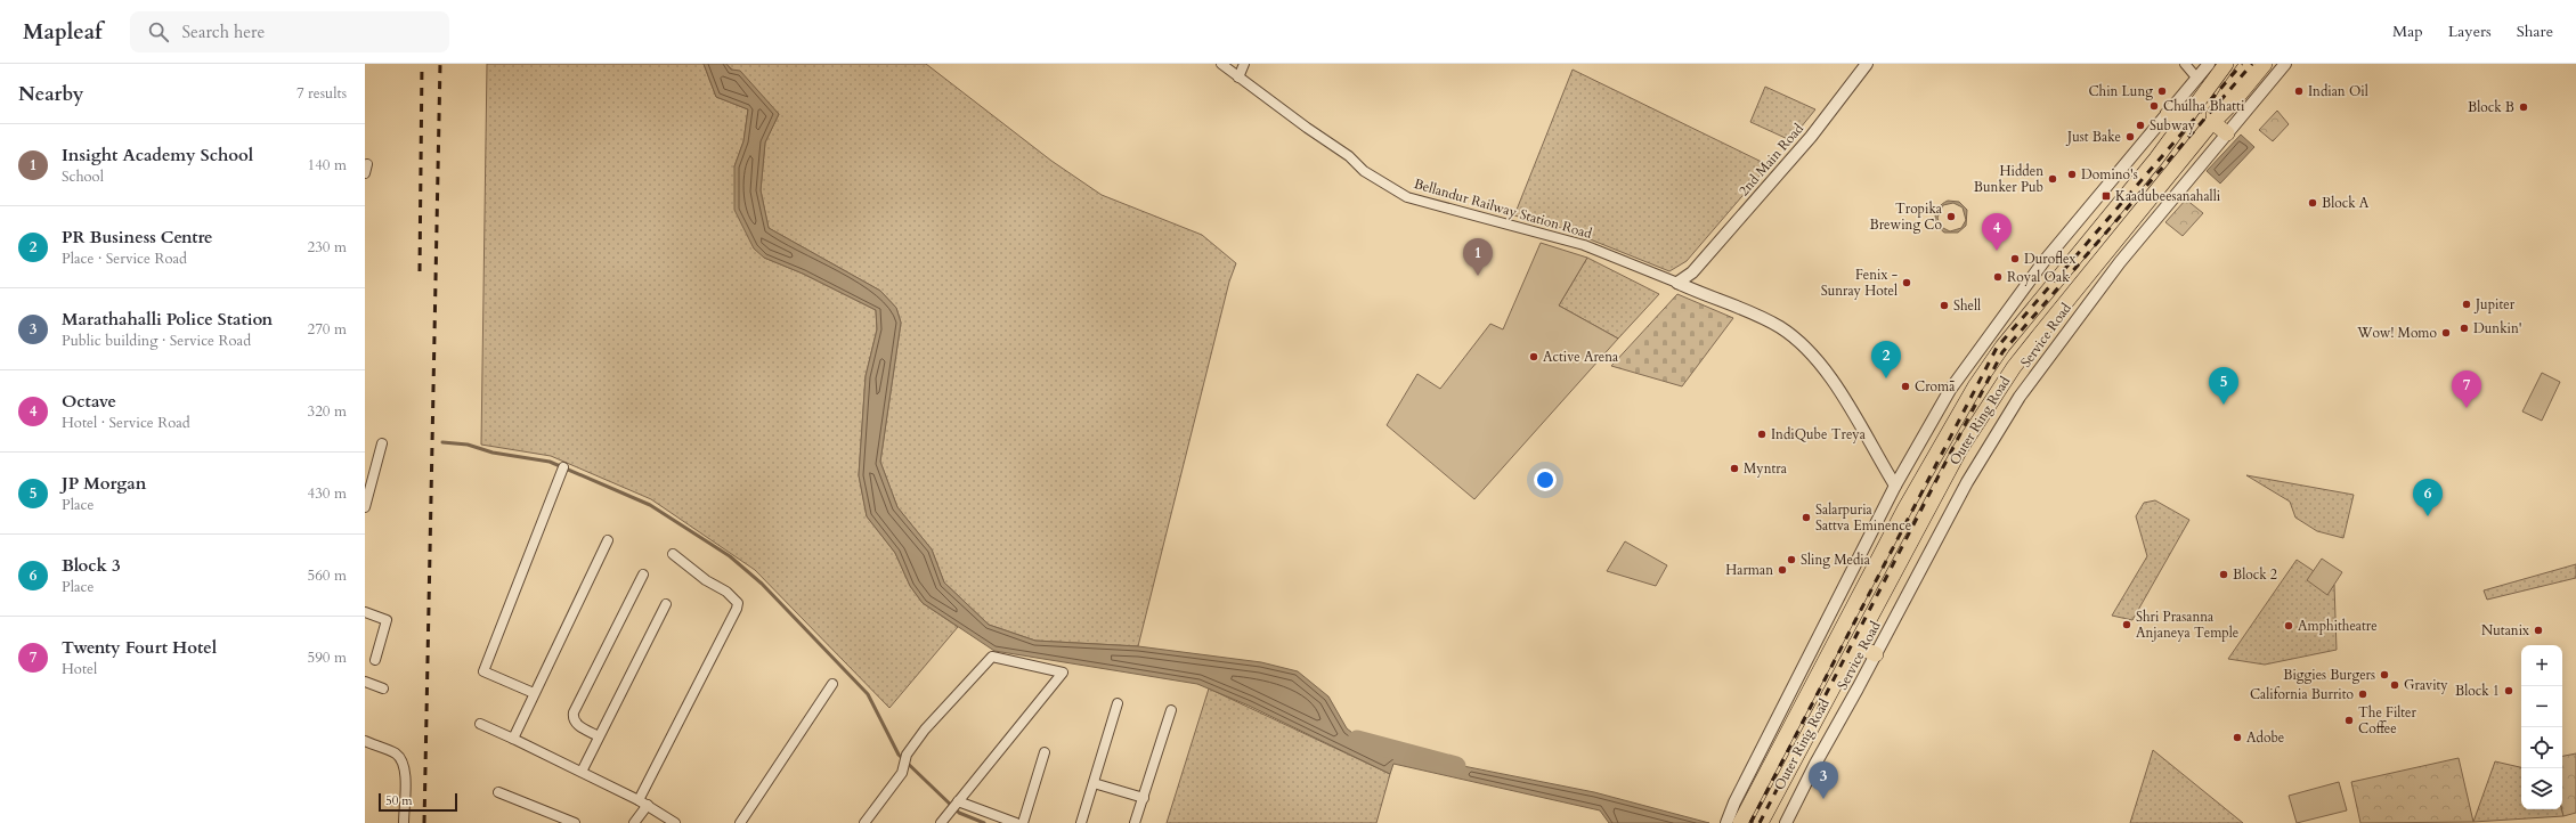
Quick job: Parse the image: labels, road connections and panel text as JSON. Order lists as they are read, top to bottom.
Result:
{
  "streets": {
    "highway": ["Outer Ring Road"],
    "street": ["2nd Main Road", "Bellandur Railway Station Road", "Service Road"]
  },
  "crossings": [
    ["2nd Main Road", "Bellandur Railway Station Road"]
  ],
  "places": {
    "other": [
      "Chin Lung",
      "Indian Oil",
      "Chulha Bhatti",
      "Block B",
      "Subway",
      "Just Bake",
      "Domino's",
      "Hidden Bunker Pub",
      "Block A",
      "Tropika Brewing Co",
      "Duroflex",
      "Royal Oak",
      "Fenix - Sunray Hotel",
      "Jupiter",
      "Shell",
      "Dunkin'",
      "Wow! Momo",
      "Active Arena",
      "Cromā",
      "IndiQube Treya",
      "Myntra",
      "Salarpuria Sattva Eminence",
      "Sling Media",
      "Harman",
      "Block 2",
      "Shri Prasanna Anjaneya Temple",
      "Amphitheatre",
      "Nutanix",
      "Biggies Burgers",
      "Gravity",
      "Block 1",
      "California Burrito",
      "The Filter Coffee",
      "Adobe"
    ],
    "transit": ["Kaadubeesanahalli"]
  },
  "scale_bar": "50 m",
  "page": {
    "header": "Mapleaf",
    "search": "Search here",
    "nav": ["Map", "Layers", "Share"],
    "heading": ["Nearby", "7 results"],
    "list": [
      {
        "mark": "1",
        "name": "Insight Academy School",
        "note": "School",
        "value": "140 m"
      },
      {
        "mark": "2",
        "name": "PR Business Centre",
        "note": "Place · Service Road",
        "value": "230 m"
      },
      {
        "mark": "3",
        "name": "Marathahalli Police Station",
        "note": "Public building · Service Road",
        "value": "270 m"
      },
      {
        "mark": "4",
        "name": "Octave",
        "note": "Hotel · Service Road",
        "value": "320 m"
      },
      {
        "mark": "5",
        "name": "JP Morgan",
        "note": "Place",
        "value": "430 m"
      },
      {
        "mark": "6",
        "name": "Block 3",
        "note": "Place",
        "value": "560 m"
      },
      {
        "mark": "7",
        "name": "Twenty Fourt Hotel",
        "note": "Hotel",
        "value": "590 m"
      }
    ],
    "pins": [
      "4",
      "1",
      "2",
      "5",
      "7",
      "6",
      "3"
    ],
    "map_buttons": ["+", "−"],
    "scale": "50 m"
  }
}
